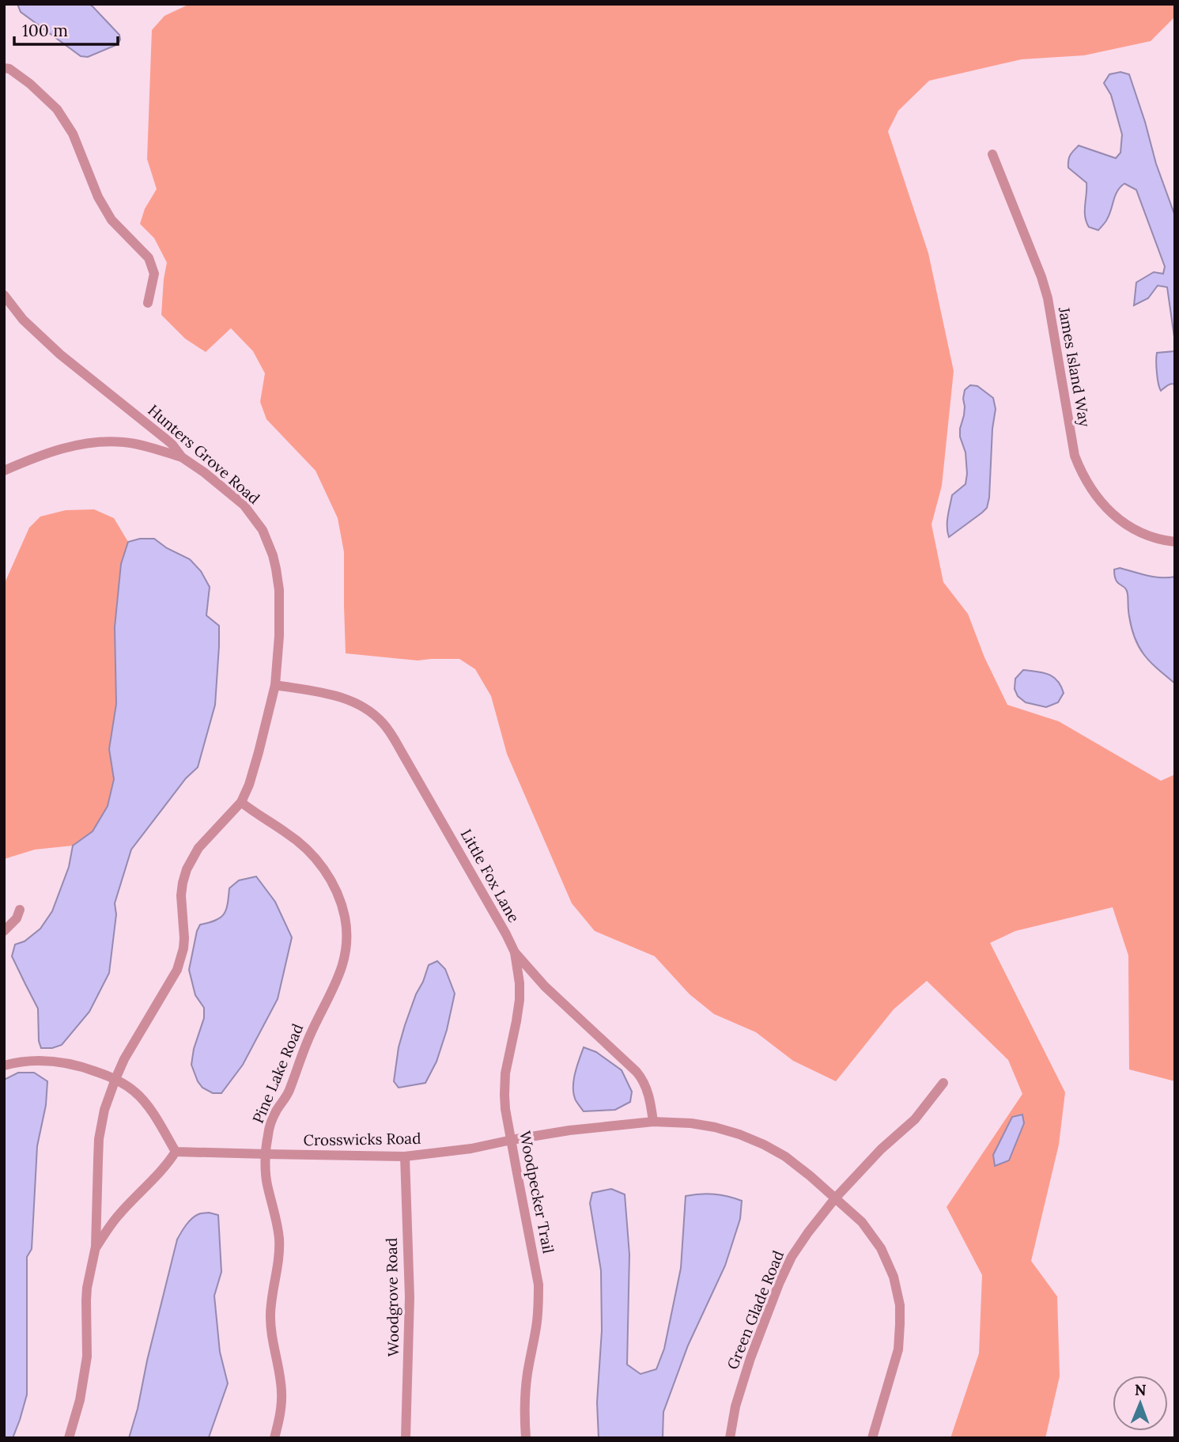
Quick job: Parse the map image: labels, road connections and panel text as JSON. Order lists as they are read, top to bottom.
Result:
{
  "streets": {
    "street": [
      "James Island Way",
      "Hunters Grove Road",
      "Little Fox Lane",
      "Pine Lake Road",
      "Crosswicks Road",
      "Woodpecker Trail",
      "Woodgrove Road",
      "Green Glade Road"
    ]
  },
  "crossings": [
    ["Hunters Grove Road", "Little Fox Lane"],
    ["Hunters Grove Road", "Pine Lake Road"],
    ["Little Fox Lane", "Crosswicks Road"],
    ["Little Fox Lane", "Woodpecker Trail"],
    ["Pine Lake Road", "Crosswicks Road"],
    ["Crosswicks Road", "Woodpecker Trail"],
    ["Crosswicks Road", "Woodgrove Road"],
    ["Crosswicks Road", "Green Glade Road"]
  ],
  "scale_bar": "100 m",
  "north": "top"
}
